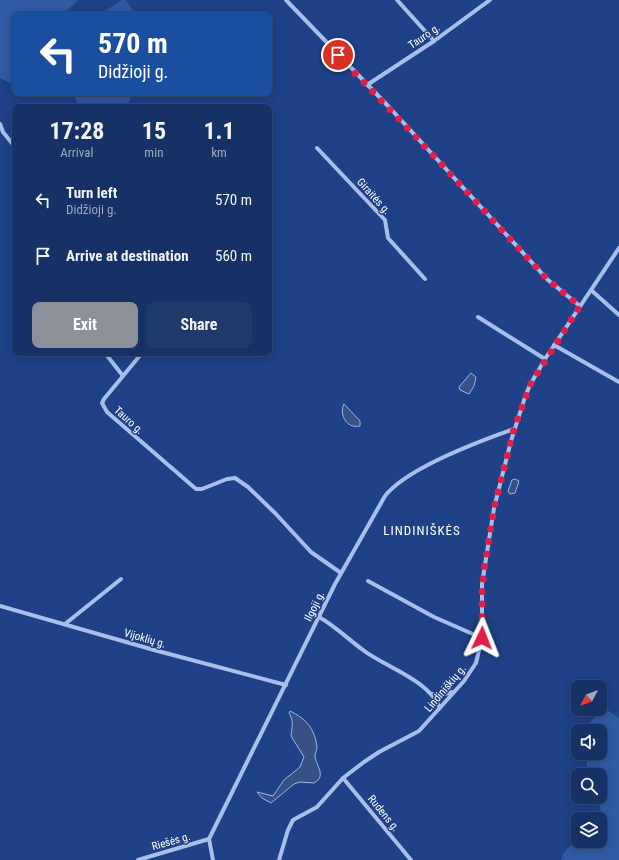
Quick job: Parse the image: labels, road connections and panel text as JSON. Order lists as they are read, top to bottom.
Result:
{
  "streets": {
    "street": [
      "Tauro g.",
      "Giraitės g.",
      "Ilgoji g.",
      "Vijoklių g.",
      "Lindiniškių g.",
      "Rudens g.",
      "Riešės g."
    ]
  },
  "crossings": [
    ["Tauro g.", "Ilgoji g."],
    ["Ilgoji g.", "Vijoklių g."],
    ["Ilgoji g.", "Lindiniškių g."],
    ["Ilgoji g.", "Riešės g."],
    ["Lindiniškių g.", "Rudens g."]
  ],
  "districts": ["LINDINIŠKĖS"],
  "north": "bottom left",
  "page": {
    "turn": ["570 m", "Didžioji g."],
    "eta": [
      "17:28",
      "Arrival",
      "15",
      "min",
      "1.1",
      "km"
    ],
    "list": [
      {
        "name": "Turn left",
        "note": "Didžioji g.",
        "value": "570 m"
      },
      {
        "name": "Arrive at destination",
        "value": "560 m"
      }
    ],
    "buttons": ["Exit", "Share"]
  }
}
